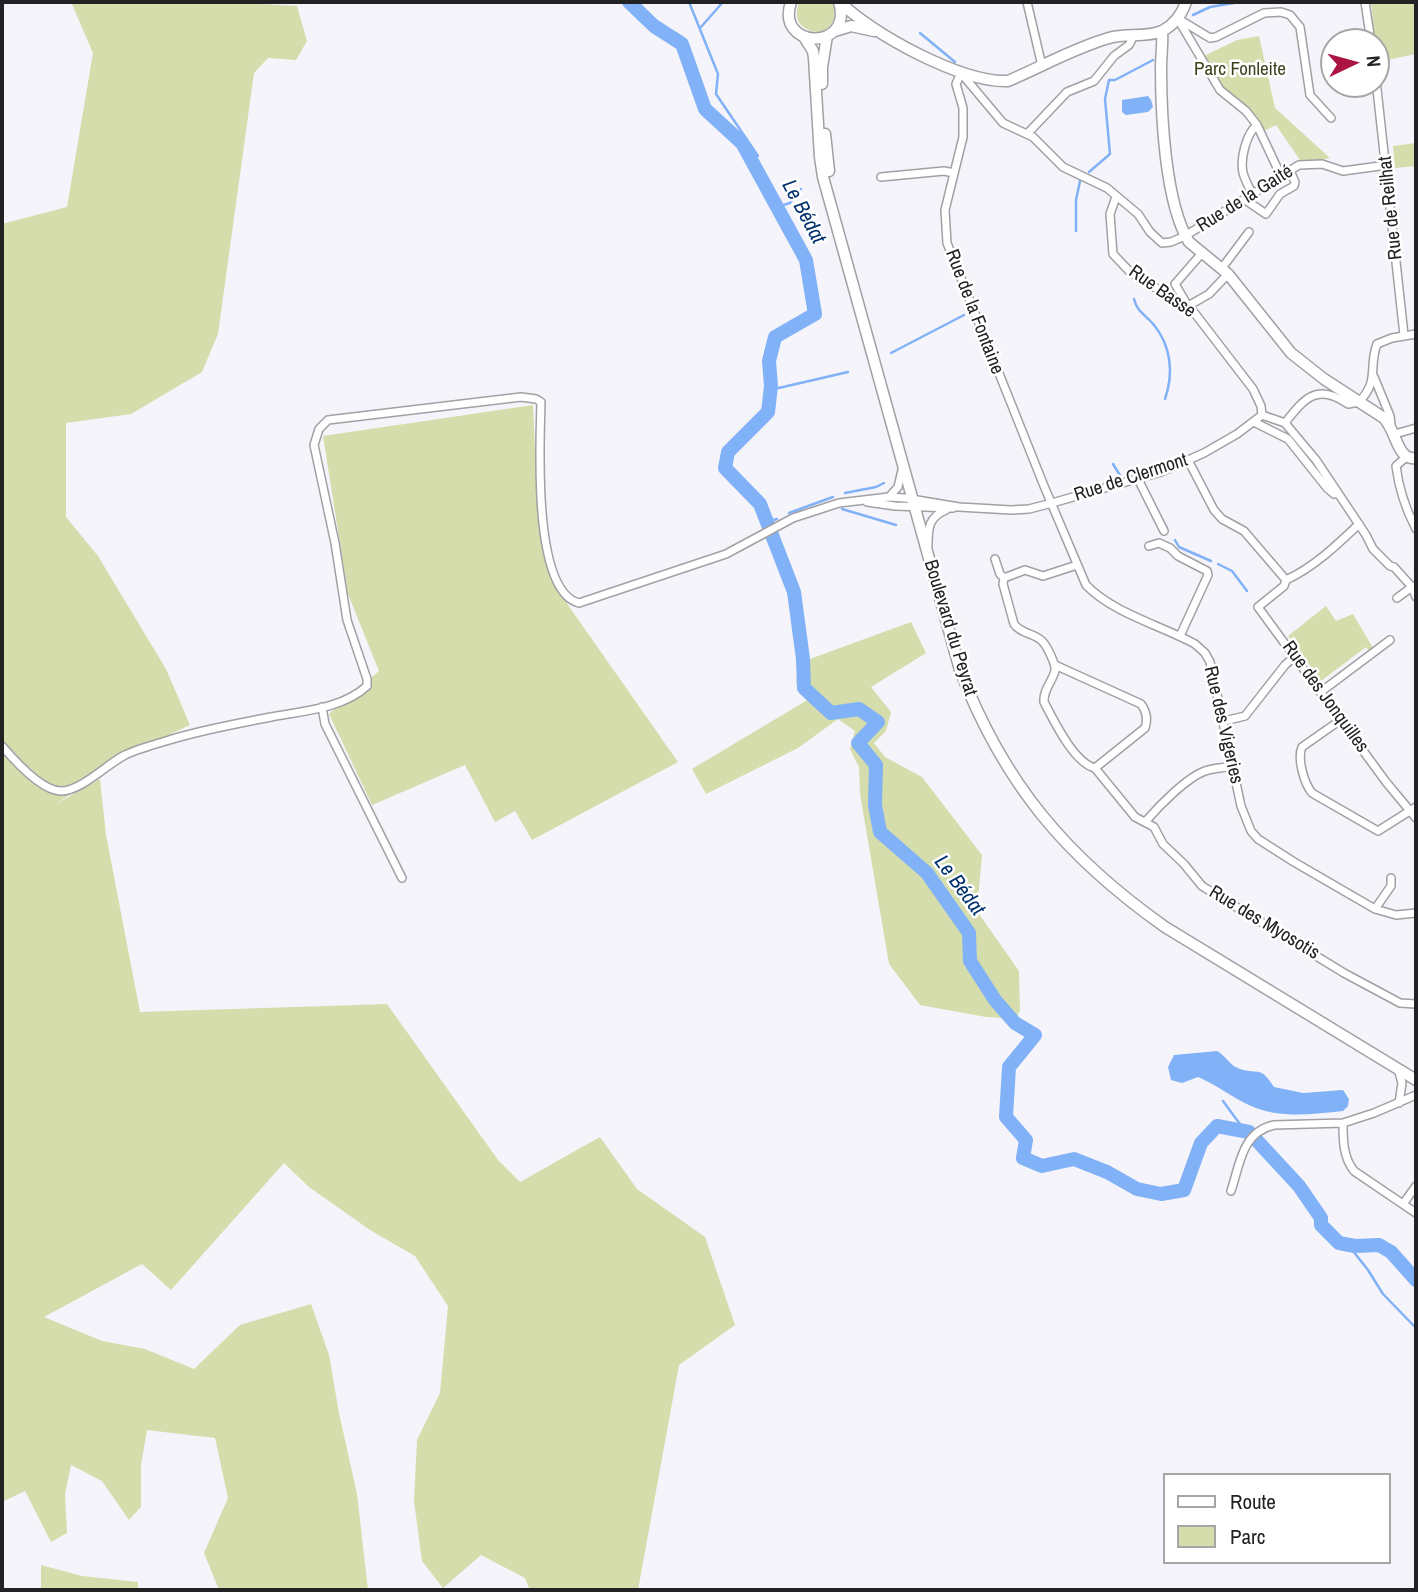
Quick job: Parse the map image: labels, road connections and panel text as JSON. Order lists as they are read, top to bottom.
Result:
{
  "streets": {
    "main road": ["Boulevard du Peyrat"],
    "street": [
      "Rue de la Gaité",
      "Rue de Reilhat",
      "Rue Basse",
      "Rue de la Fontaine",
      "Rue de Clermont",
      "Rue des Jonquilles",
      "Rue des Vigeries",
      "Rue des Myosotis"
    ]
  },
  "crossings": [
    ["Rue de la Gaité", "Rue de Reilhat"],
    ["Rue Basse", "Rue de Clermont"],
    ["Rue de la Fontaine", "Rue de Clermont"],
    ["Rue de la Fontaine", "Rue des Vigeries"],
    ["Rue de Clermont", "Boulevard du Peyrat"],
    ["Rue de Clermont", "Rue des Vigeries"]
  ],
  "water": ["Le Bédat"],
  "parks": ["Parc Fonleite"],
  "legend": ["Route", "Parc"],
  "north": "right"
}
